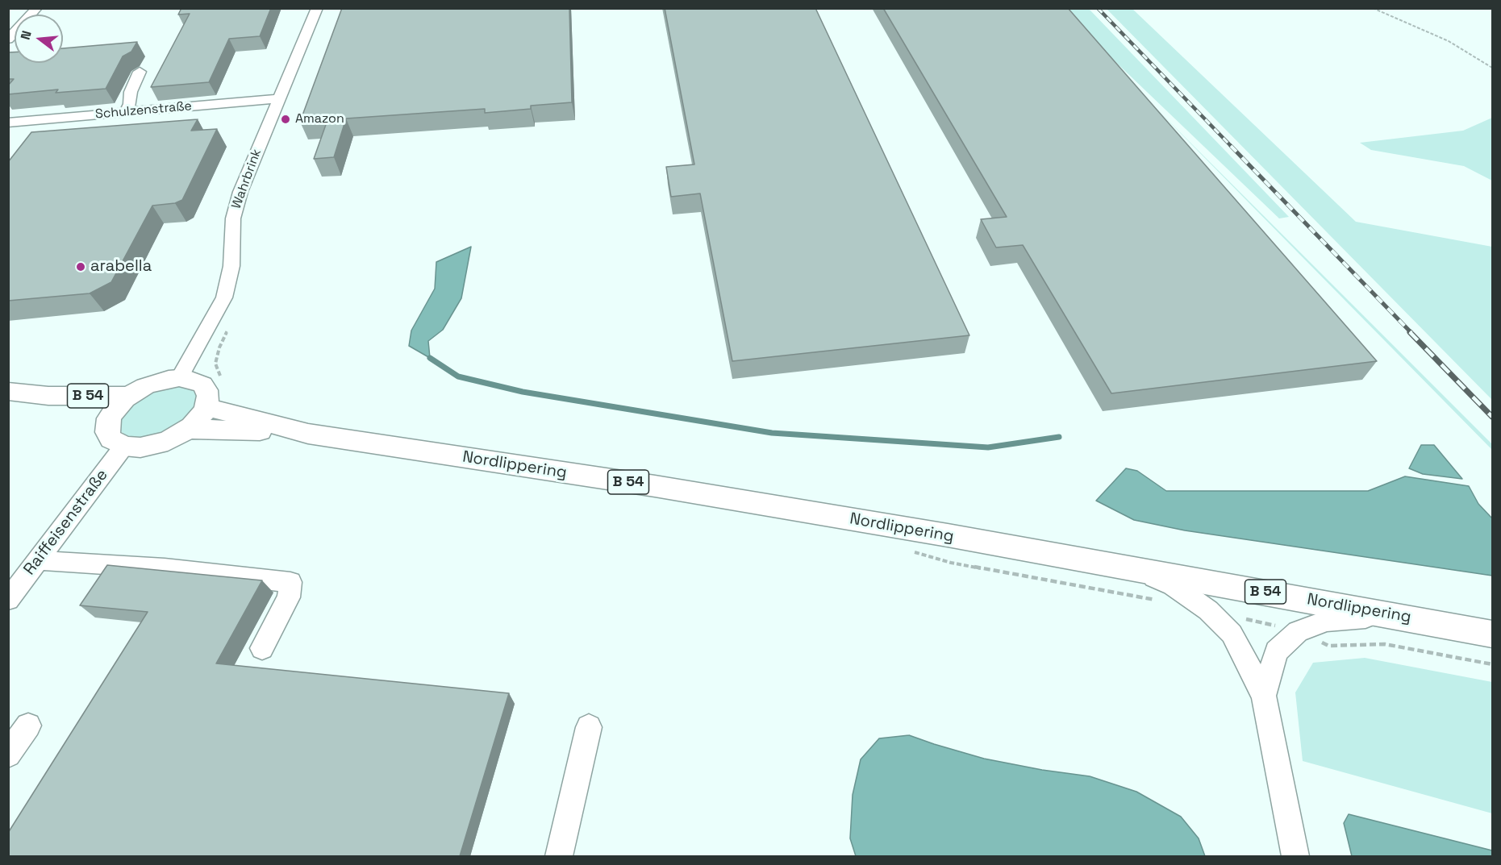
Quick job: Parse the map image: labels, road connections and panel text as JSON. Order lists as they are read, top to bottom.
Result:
{
  "streets": {
    "main road": ["B 54", "Nordlippering"],
    "street": ["Schulzenstraße", "Wahrbrink", "Raiffeisenstraße"]
  },
  "crossings": [
    ["Schulzenstraße", "Wahrbrink"],
    ["Wahrbrink", "B 54"],
    ["Wahrbrink", "Nordlippering"],
    ["Wahrbrink", "Raiffeisenstraße"],
    ["B 54", "Nordlippering"],
    ["B 54", "Raiffeisenstraße"],
    ["Nordlippering", "Raiffeisenstraße"]
  ],
  "places": ["Amazon", "arabella"],
  "north": "left"
}
